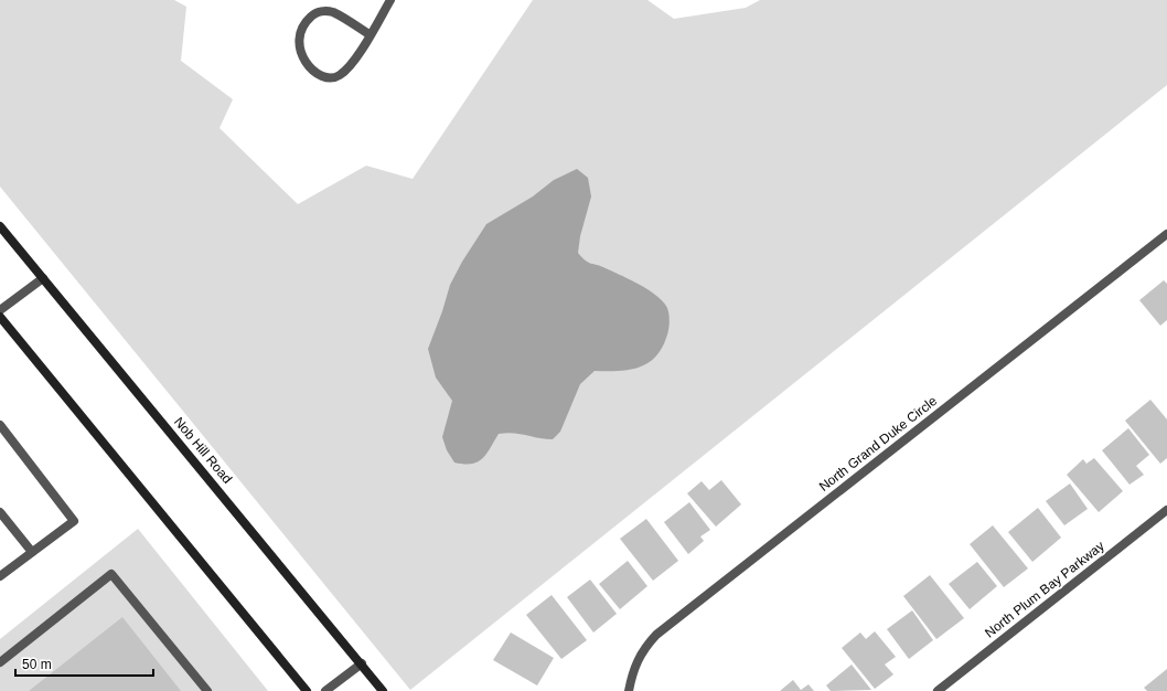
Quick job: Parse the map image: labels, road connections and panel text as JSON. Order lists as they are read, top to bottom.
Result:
{
  "streets": {
    "main road": ["Nob Hill Road"],
    "street": ["North Grand Duke Circle", "North Plum Bay Parkway"]
  },
  "scale_bar": "50 m"
}
